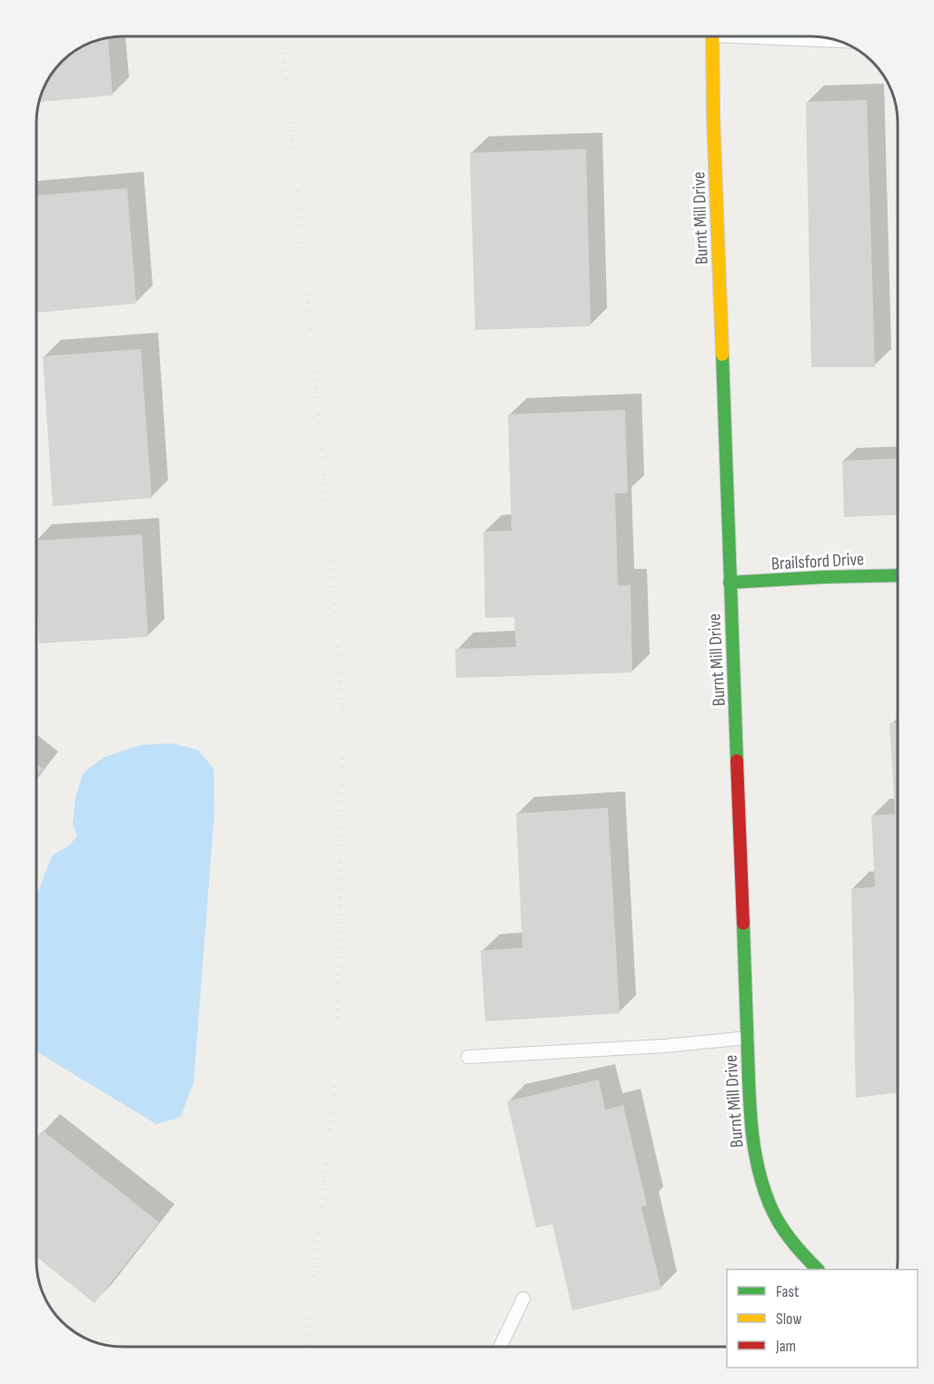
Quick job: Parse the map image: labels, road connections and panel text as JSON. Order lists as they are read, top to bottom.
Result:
{
  "streets": {
    "street": ["Burnt Mill Drive", "Brailsford Drive"]
  },
  "crossings": [
    ["Burnt Mill Drive", "Brailsford Drive"]
  ],
  "legend": ["Fast", "Slow", "Jam"]
}
